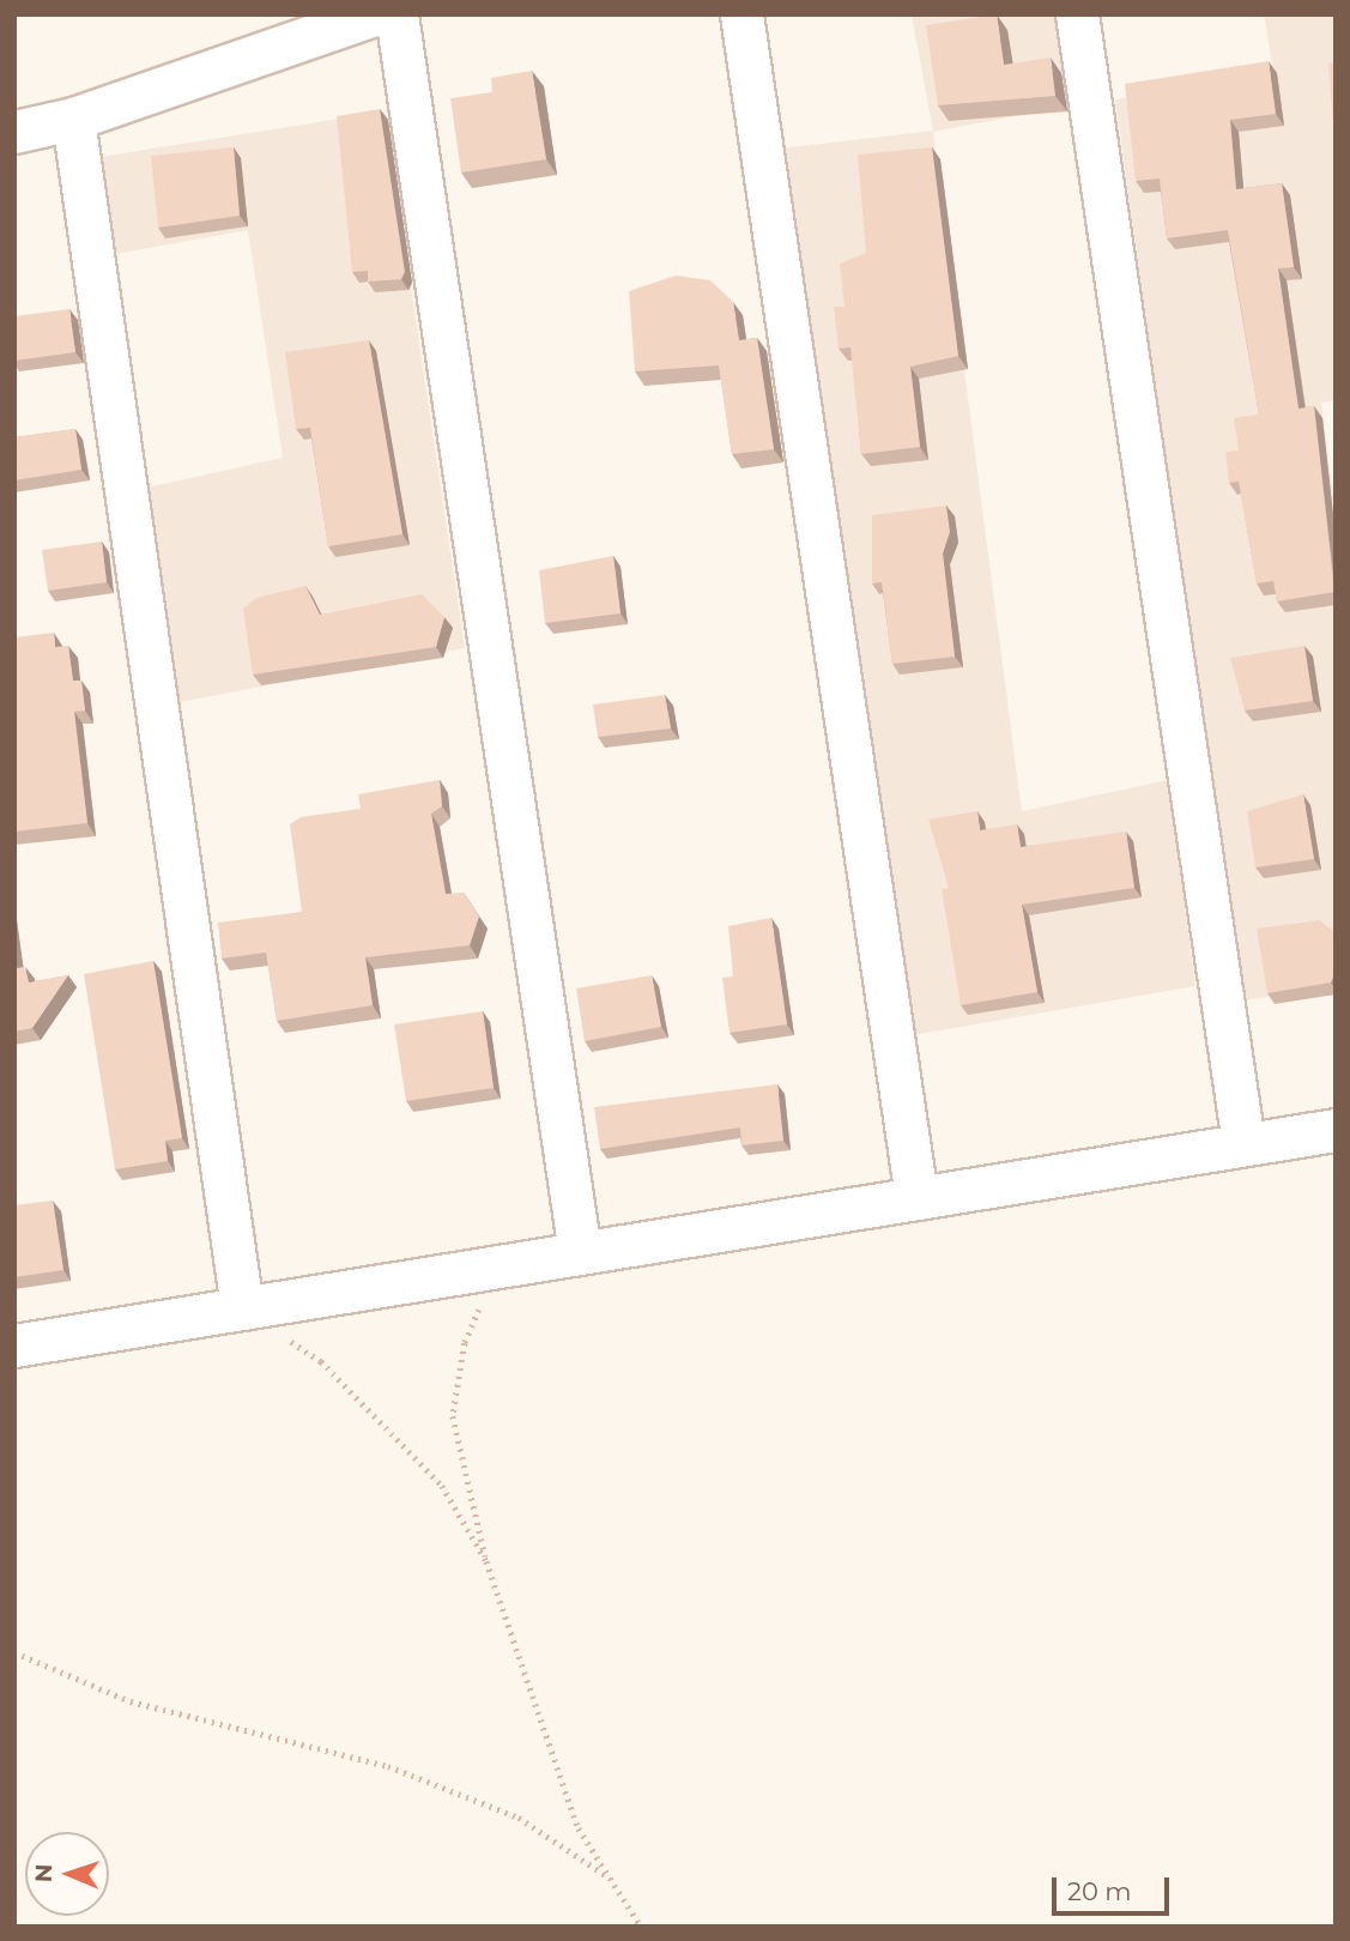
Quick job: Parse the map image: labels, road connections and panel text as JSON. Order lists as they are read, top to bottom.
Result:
{
  "scale_bar": "20 m",
  "north": "left"
}
